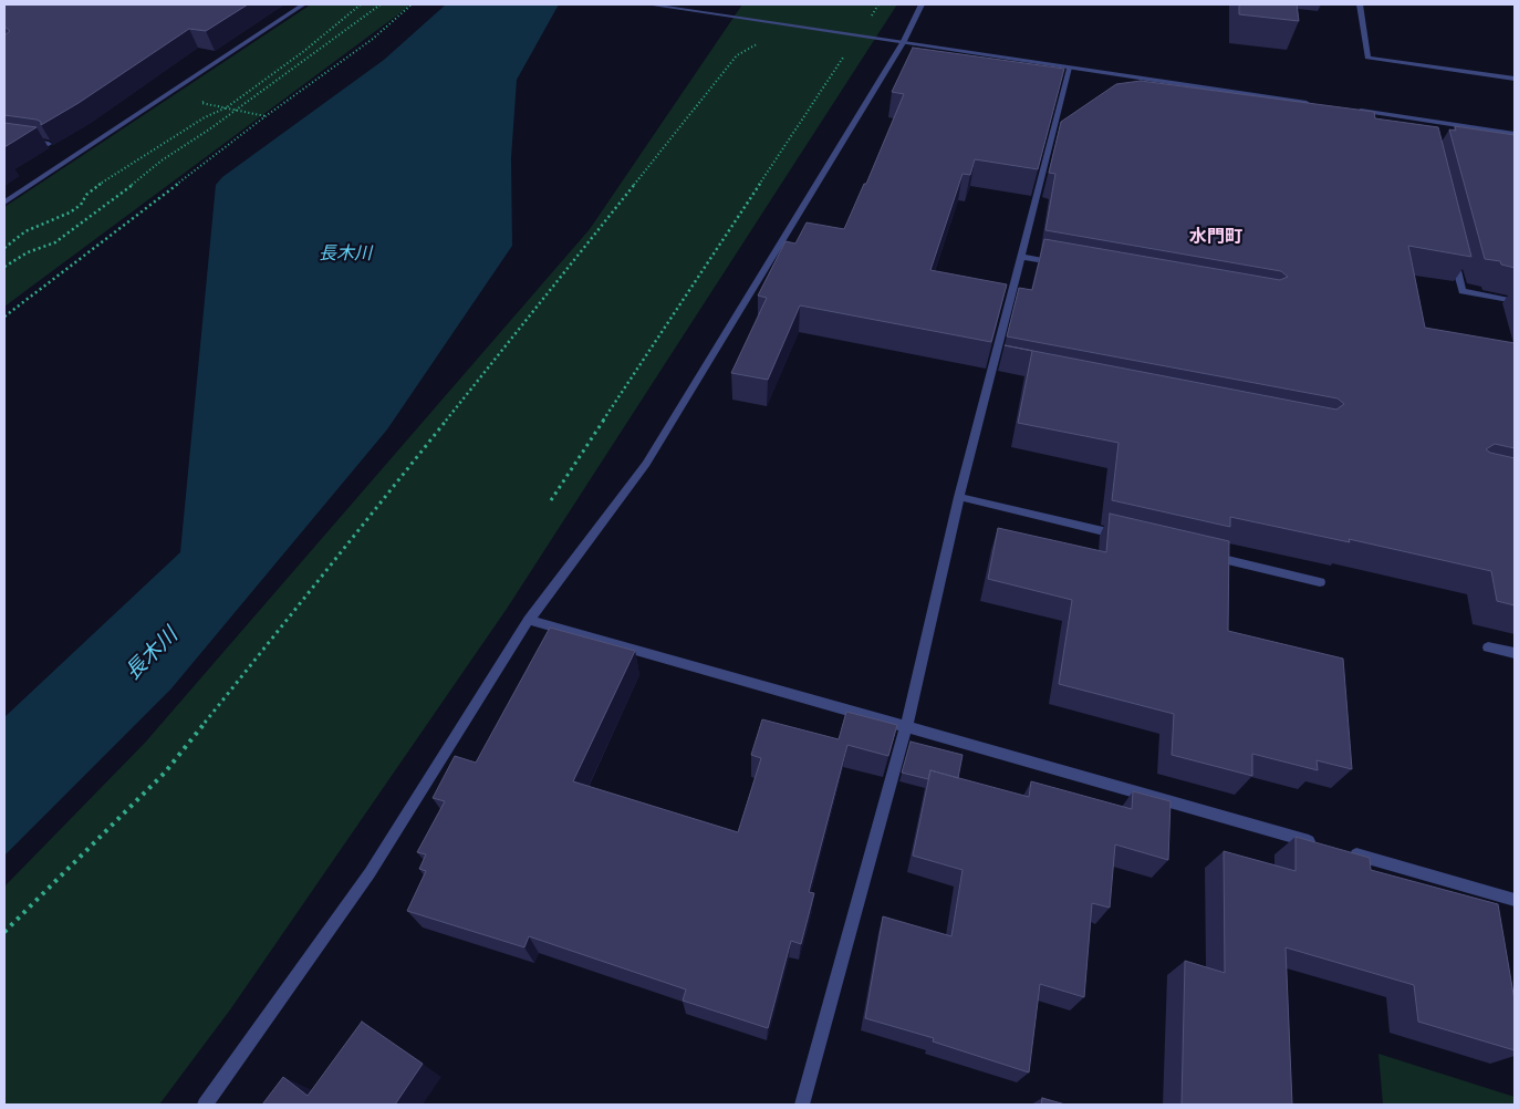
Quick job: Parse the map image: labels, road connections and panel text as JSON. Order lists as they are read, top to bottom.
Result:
{
  "districts": ["水門町"],
  "water": ["長木川"]
}
